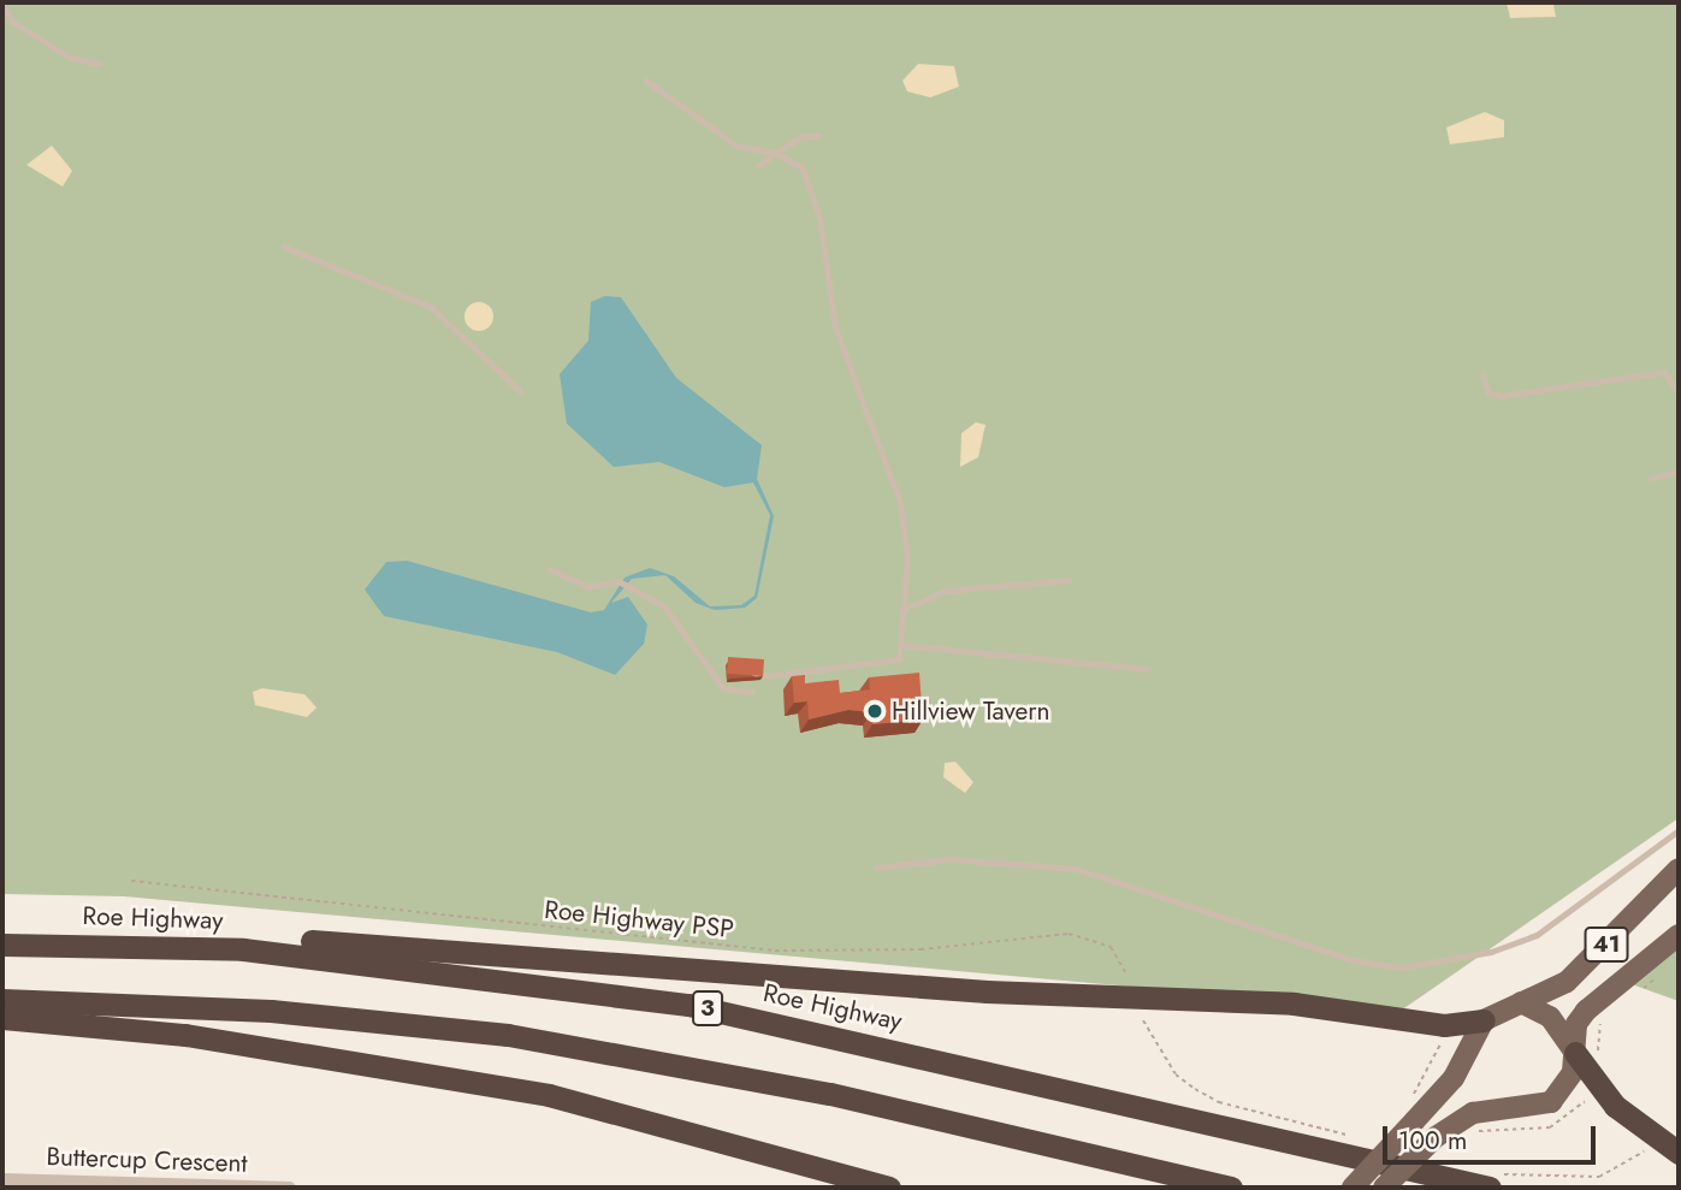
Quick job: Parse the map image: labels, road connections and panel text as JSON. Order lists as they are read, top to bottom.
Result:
{
  "streets": {
    "highway": ["Roe Highway", "3"],
    "main road": ["41"],
    "street": ["Buttercup Crescent"],
    "path": ["Roe Highway PSP"]
  },
  "places": ["Hillview Tavern"],
  "scale_bar": "100 m"
}
